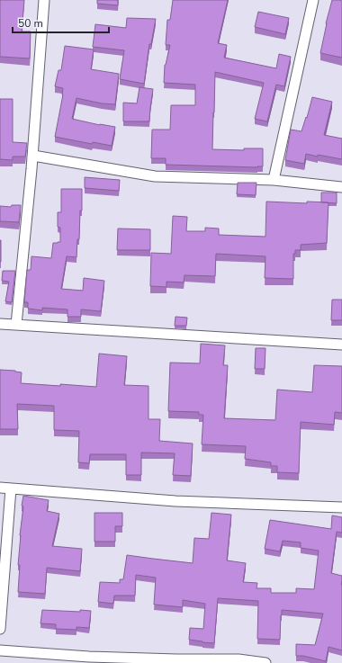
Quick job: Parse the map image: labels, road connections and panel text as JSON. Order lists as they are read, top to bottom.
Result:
{
  "scale_bar": "50 m"
}
